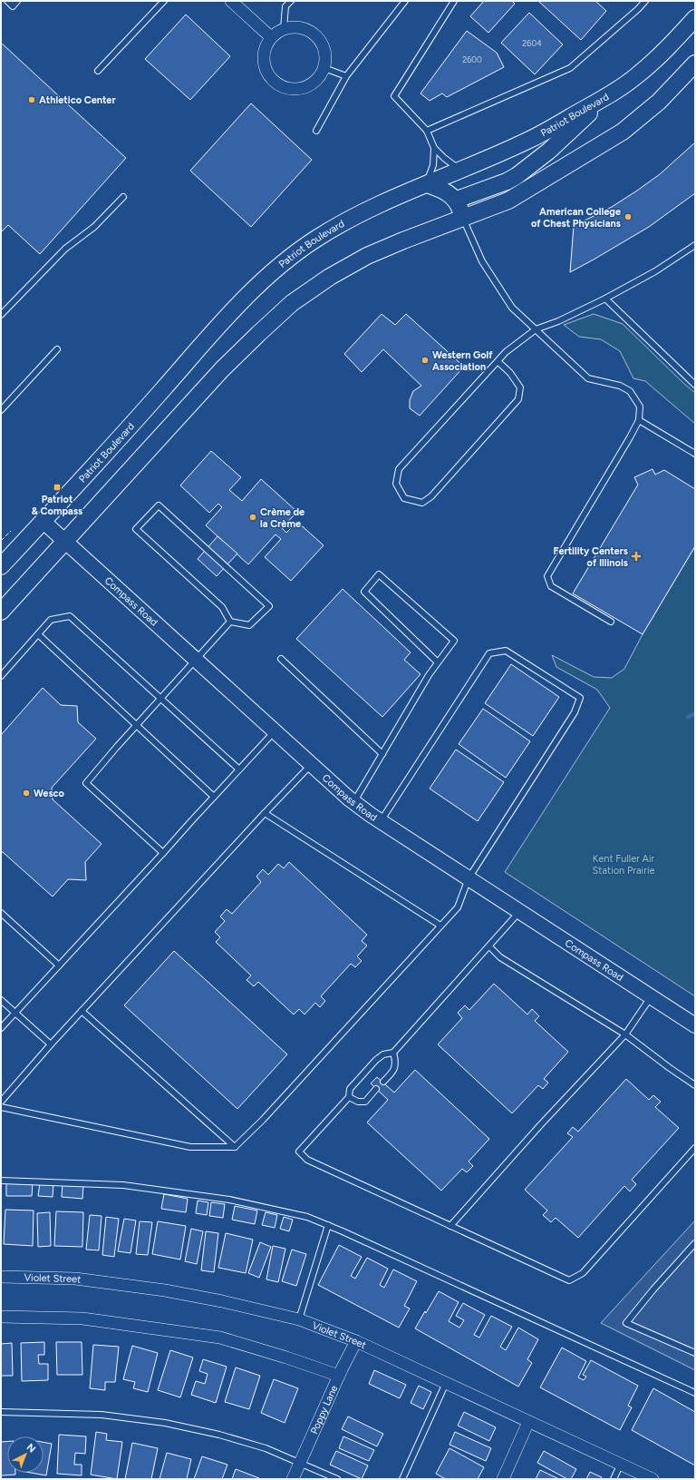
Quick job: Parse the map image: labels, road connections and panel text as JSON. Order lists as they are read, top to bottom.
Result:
{
  "streets": {
    "main road": ["Patriot Boulevard"],
    "street": ["Compass Road", "Violet Street", "Poppy Lane"]
  },
  "crossings": [
    ["Patriot Boulevard", "Compass Road"],
    ["Violet Street", "Poppy Lane"]
  ],
  "parks": ["Kent Fuller Air Station Prairie"],
  "places": {
    "other": [
      "Athletico Center",
      "American College of Chest Physicians",
      "Western Golf Association",
      "Crème de la Crème",
      "Wesco"
    ],
    "transit": ["Patriot & Compass"],
    "health": ["Fertility Centers of Illinois"]
  },
  "house_numbers": ["2604", "2600"],
  "north": "top right"
}
